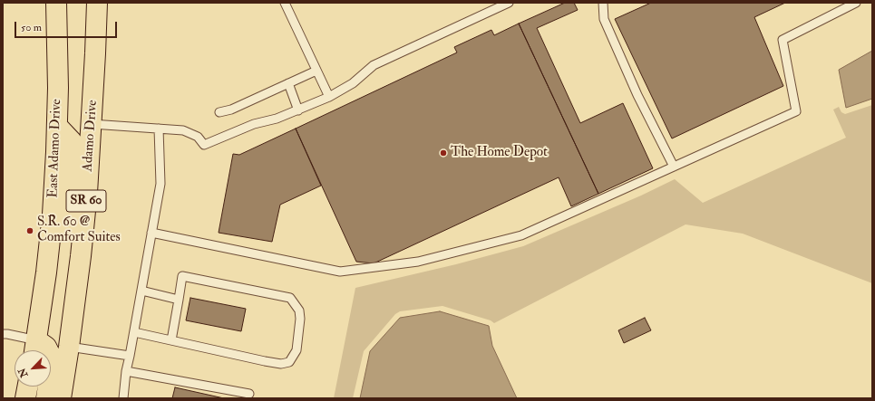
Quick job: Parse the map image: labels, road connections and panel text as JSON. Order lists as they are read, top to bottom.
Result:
{
  "streets": {
    "main road": ["Adamo Drive", "East Adamo Drive", "SR 60"]
  },
  "places": ["The Home Depot", "S.R. 60 @ Comfort Suites"],
  "scale_bar": "50 m",
  "north": "bottom left"
}
